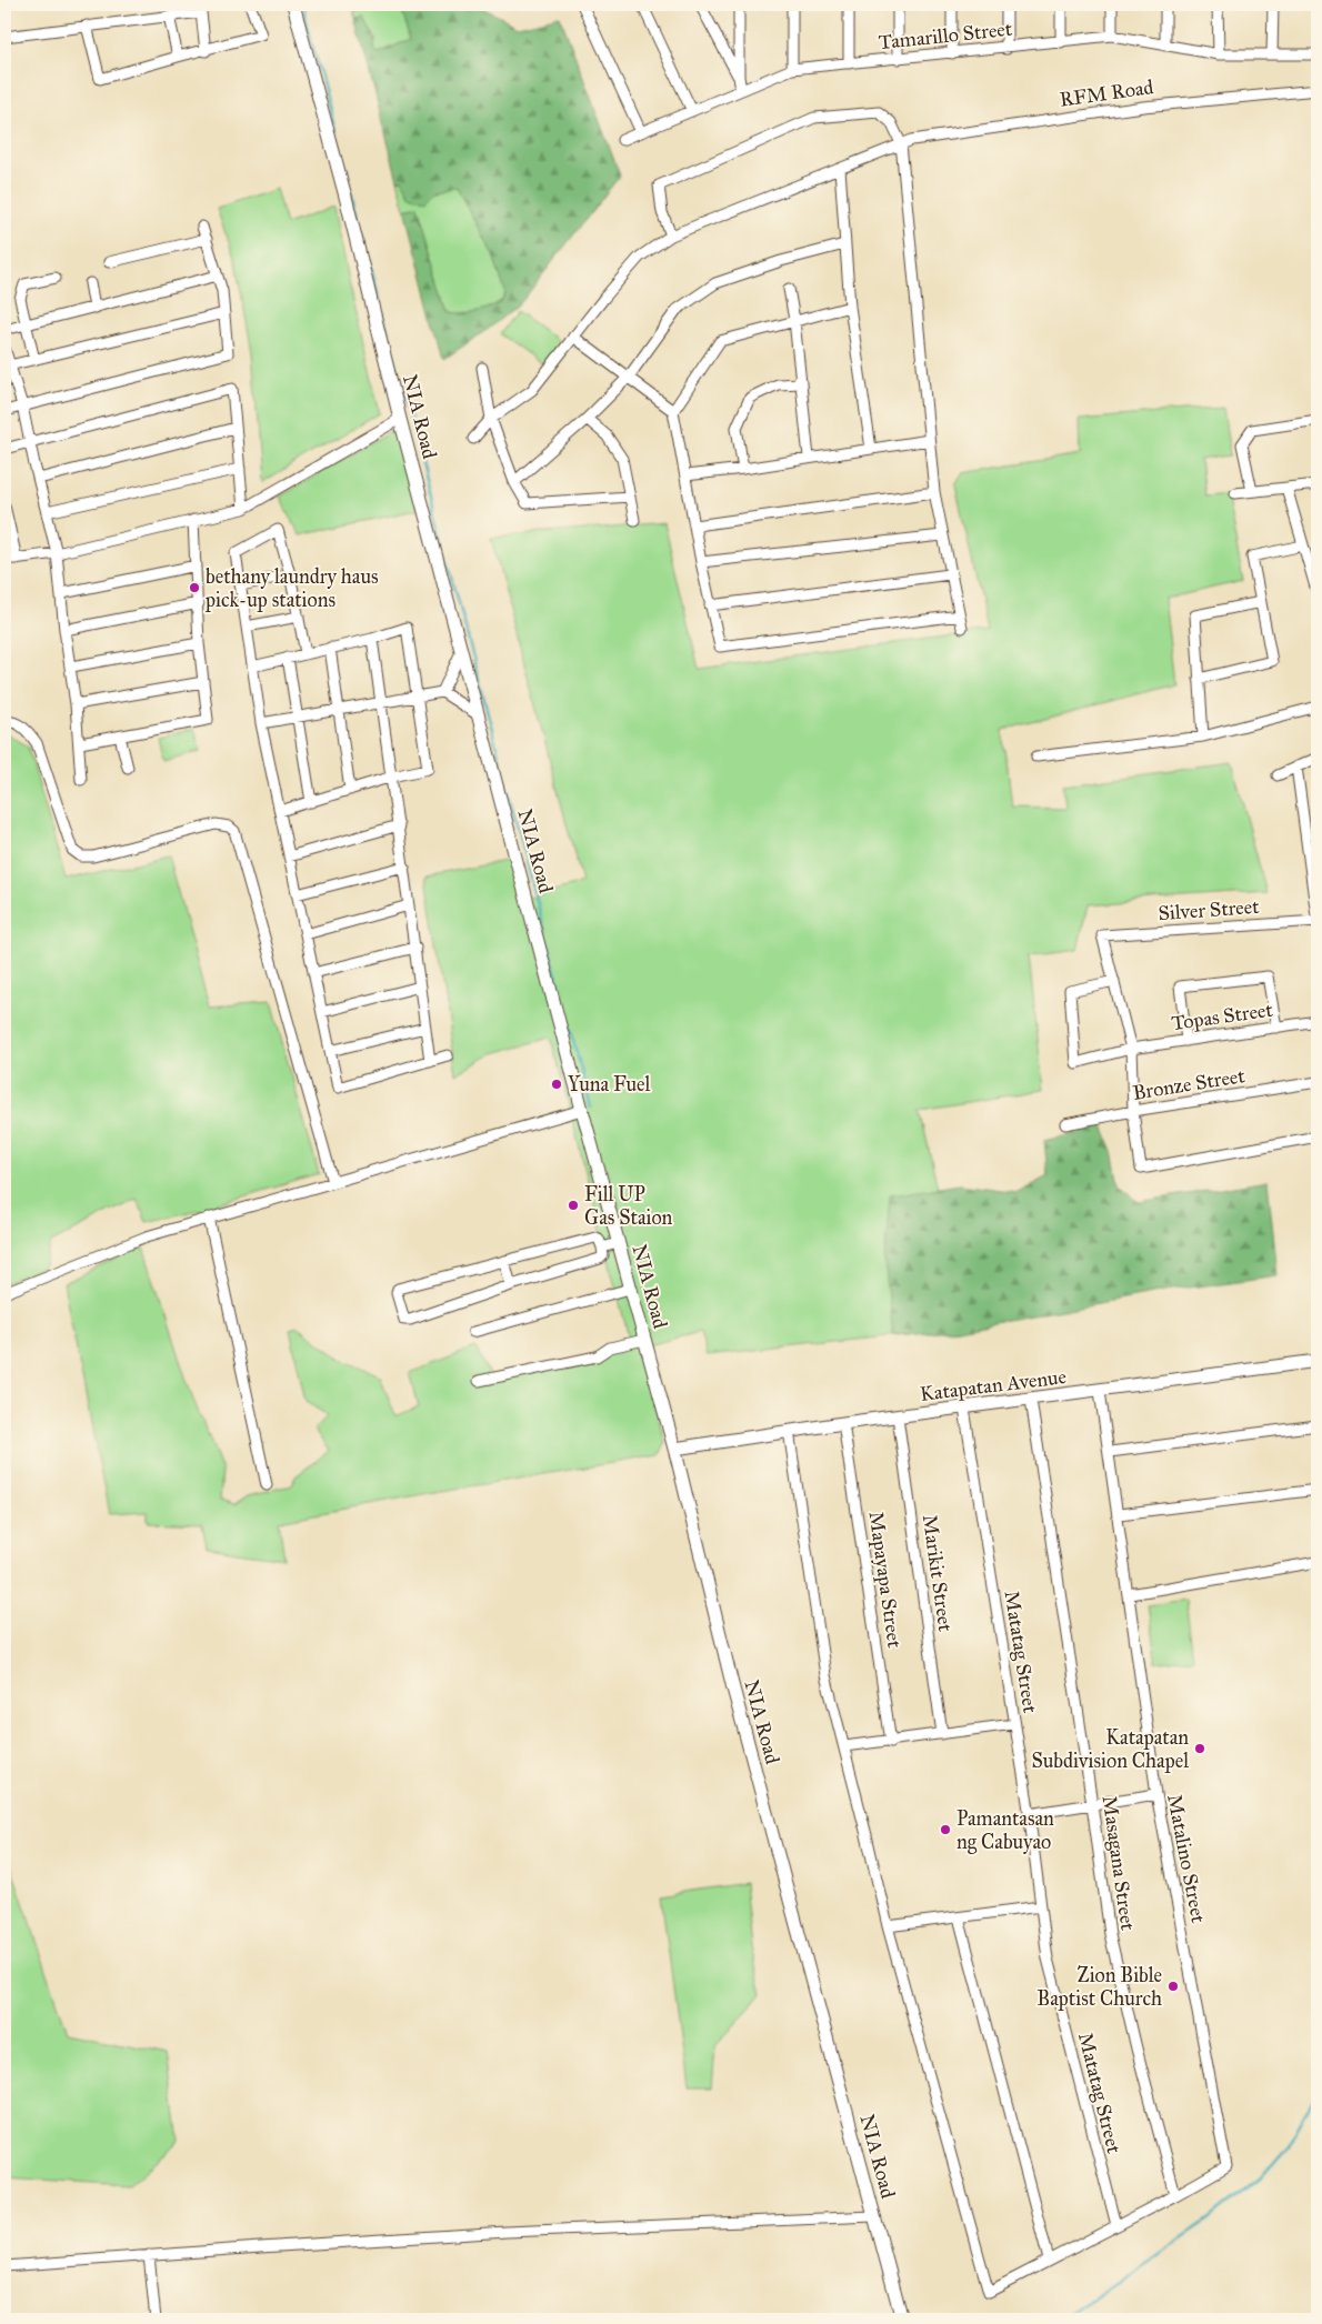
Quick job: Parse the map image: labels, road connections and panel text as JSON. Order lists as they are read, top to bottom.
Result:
{
  "streets": {
    "street": [
      "Tamarillo Street",
      "RFM Road",
      "NIA Road",
      "Silver Street",
      "Topas Street",
      "Bronze Street",
      "Katapatan Avenue",
      "Marikit Street",
      "Mapayapa Street",
      "Matatag Street",
      "Matalino Street",
      "Masagana Street"
    ]
  },
  "crossings": [
    ["NIA Road", "Katapatan Avenue"],
    ["Silver Street", "Topas Street"],
    ["Katapatan Avenue", "Marikit Street"],
    ["Katapatan Avenue", "Mapayapa Street"],
    ["Katapatan Avenue", "Matatag Street"],
    ["Katapatan Avenue", "Matalino Street"],
    ["Katapatan Avenue", "Masagana Street"],
    ["Matalino Street", "Masagana Street"]
  ],
  "places": [
    "bethany laundry haus pick-up stations",
    "Yuna Fuel",
    "Fill UP Gas Staion",
    "Katapatan Subdivision Chapel",
    "Pamantasan ng Cabuyao",
    "Zion Bible Baptist Church"
  ]
}
